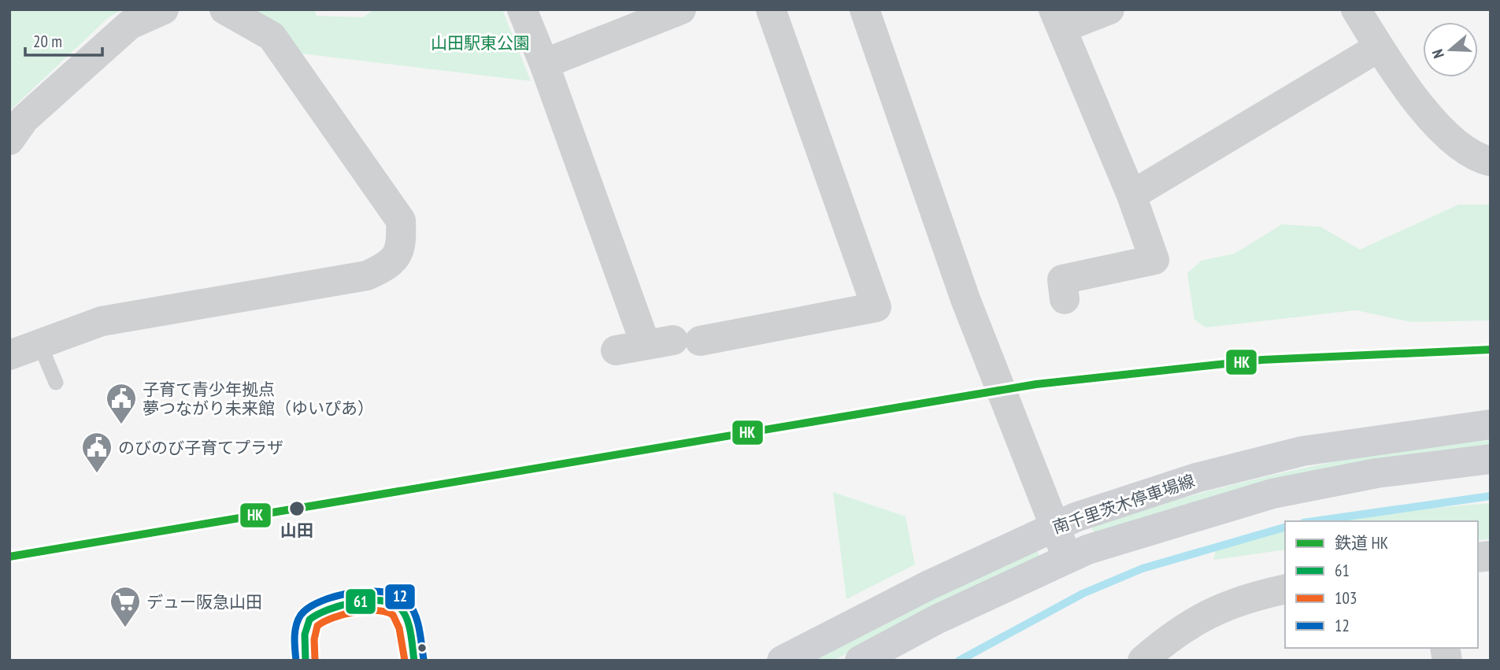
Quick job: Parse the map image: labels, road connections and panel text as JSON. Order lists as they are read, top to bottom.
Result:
{
  "streets": {
    "main road": ["南千里茨木停車場線"]
  },
  "parks": ["山田駅東公園"],
  "places": {
    "public building": ["子育て青少年拠点 夢つながり未来館（ゆいぴあ）", "のびのび子育てプラザ"],
    "other": ["山田"],
    "supermarket": ["デュー阪急山田"]
  },
  "lines": [
    "rail line HK",
    "transit line 12",
    "transit line 61",
    "transit line 103"
  ],
  "legend": [
    "鉄道 HK",
    "61",
    "103",
    "12"
  ],
  "scale_bar": "20 m",
  "north": "left"
}
